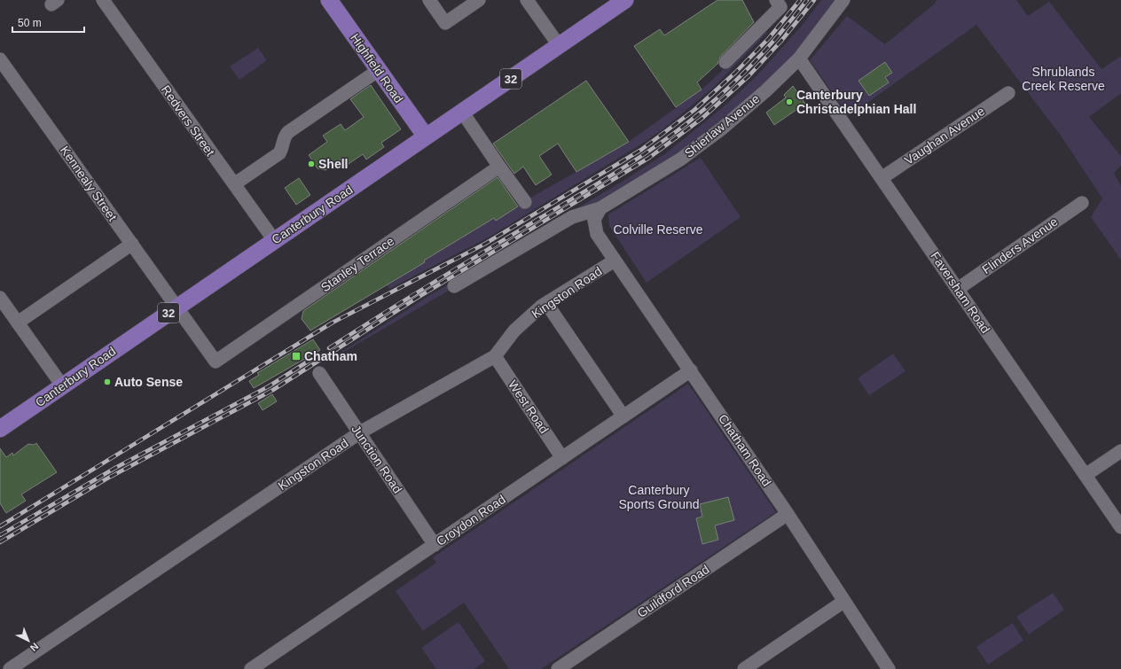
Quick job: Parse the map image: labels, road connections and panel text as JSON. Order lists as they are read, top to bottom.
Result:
{
  "streets": {
    "main road": ["Highfield Road", "32", "Canterbury Road"],
    "street": [
      "Redvers Street",
      "Shierlaw Avenue",
      "Vaughan Avenue",
      "Kennealy Street",
      "Flinders Avenue",
      "Stanley Terrace",
      "Kingston Road",
      "Faversham Road",
      "West Road",
      "Chatham Road",
      "Junction Road",
      "Croydon Road",
      "Guildford Road"
    ]
  },
  "crossings": [
    ["Highfield Road", "Canterbury Road"],
    ["Redvers Street", "Canterbury Road"],
    ["Shierlaw Avenue", "Faversham Road"],
    ["Shierlaw Avenue", "Chatham Road"],
    ["Vaughan Avenue", "Faversham Road"],
    ["Kennealy Street", "Canterbury Road"],
    ["Kennealy Street", "Stanley Terrace"],
    ["Canterbury Road", "Stanley Terrace"],
    ["Flinders Avenue", "Faversham Road"],
    ["Kingston Road", "West Road"],
    ["Kingston Road", "Chatham Road"],
    ["Kingston Road", "Junction Road"],
    ["West Road", "Croydon Road"],
    ["Chatham Road", "Croydon Road"],
    ["Chatham Road", "Guildford Road"],
    ["Junction Road", "Croydon Road"]
  ],
  "parks": ["Shrublands Creek Reserve", "Colville Reserve", "Canterbury Sports Ground"],
  "places": {
    "other": ["Canterbury Christadelphian Hall", "Shell", "Auto Sense"],
    "transit": ["Chatham"]
  },
  "scale_bar": "50 m",
  "north": "bottom right"
}
